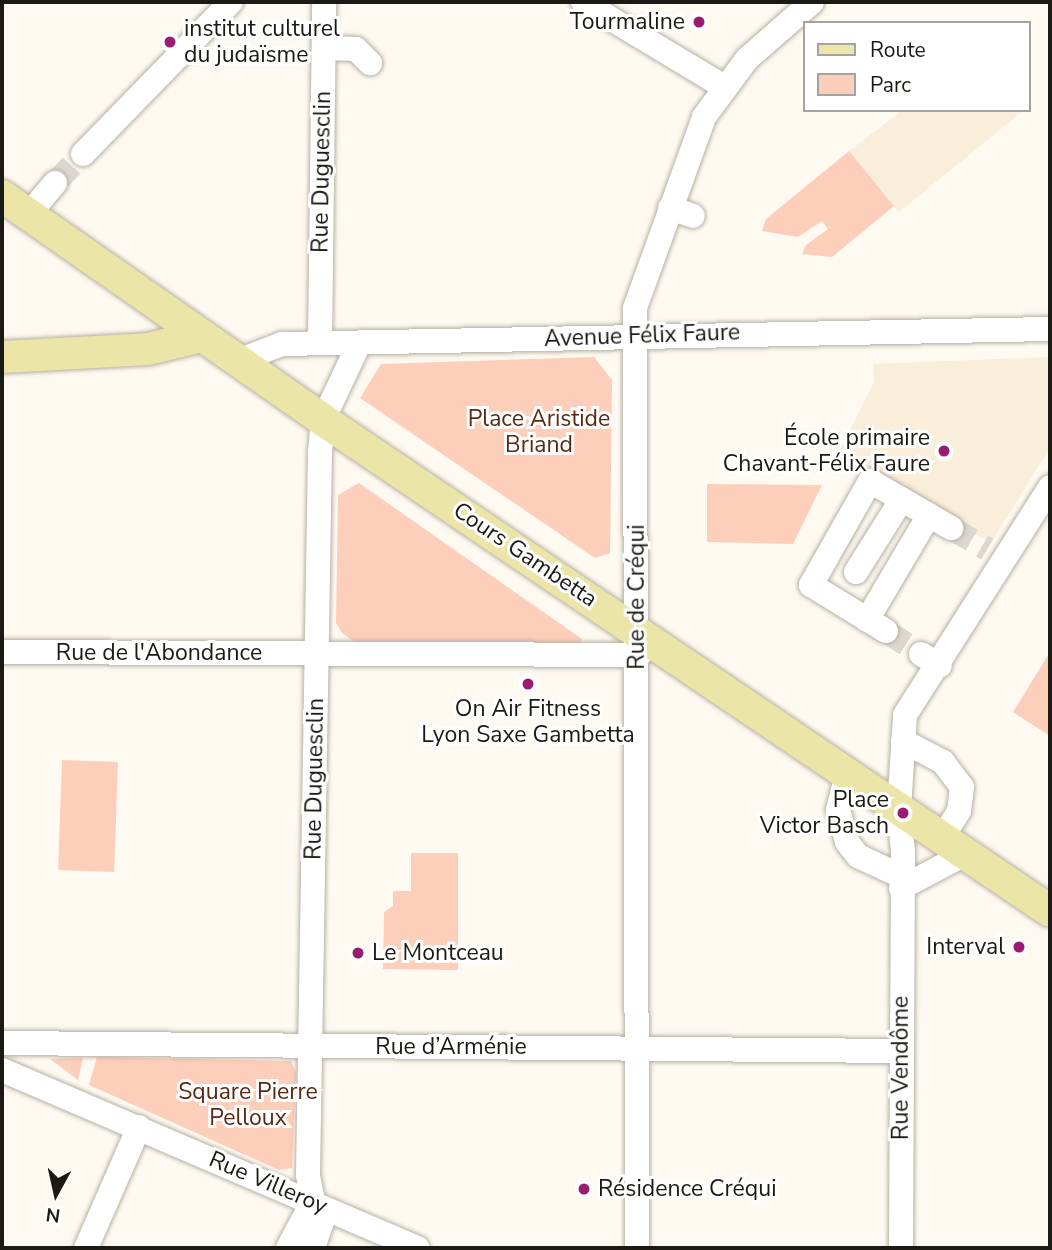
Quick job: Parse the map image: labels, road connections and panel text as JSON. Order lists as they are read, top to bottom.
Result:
{
  "streets": {
    "main road": ["Cours Gambetta"],
    "street": [
      "Rue Duguesclin",
      "Avenue Félix Faure",
      "Rue de Créqui",
      "Rue de l'Abondance",
      "Rue d’Arménie",
      "Rue Vendôme",
      "Rue Villeroy"
    ]
  },
  "crossings": [
    ["Rue Duguesclin", "Avenue Félix Faure"],
    ["Rue Duguesclin", "Cours Gambetta"],
    ["Rue Duguesclin", "Rue de l'Abondance"],
    ["Rue Duguesclin", "Rue d’Arménie"],
    ["Rue Duguesclin", "Rue Villeroy"],
    ["Avenue Félix Faure", "Cours Gambetta"],
    ["Avenue Félix Faure", "Rue de Créqui"],
    ["Cours Gambetta", "Rue de Créqui"],
    ["Cours Gambetta", "Rue Vendôme"],
    ["Rue de Créqui", "Rue d’Arménie"],
    ["Rue d’Arménie", "Rue Vendôme"],
    ["Rue d’Arménie", "Rue Villeroy"]
  ],
  "parks": ["Place Aristide Briand", "Square Pierre Pelloux"],
  "places": [
    "Tourmaline",
    "institut culturel du judaïsme",
    "École primaire Chavant-Félix Faure",
    "On Air Fitness Lyon Saxe Gambetta",
    "Place Victor Basch",
    "Interval",
    "Le Montceau",
    "Résidence Créqui"
  ],
  "legend": ["Route", "Parc"],
  "north": "bottom"
}
